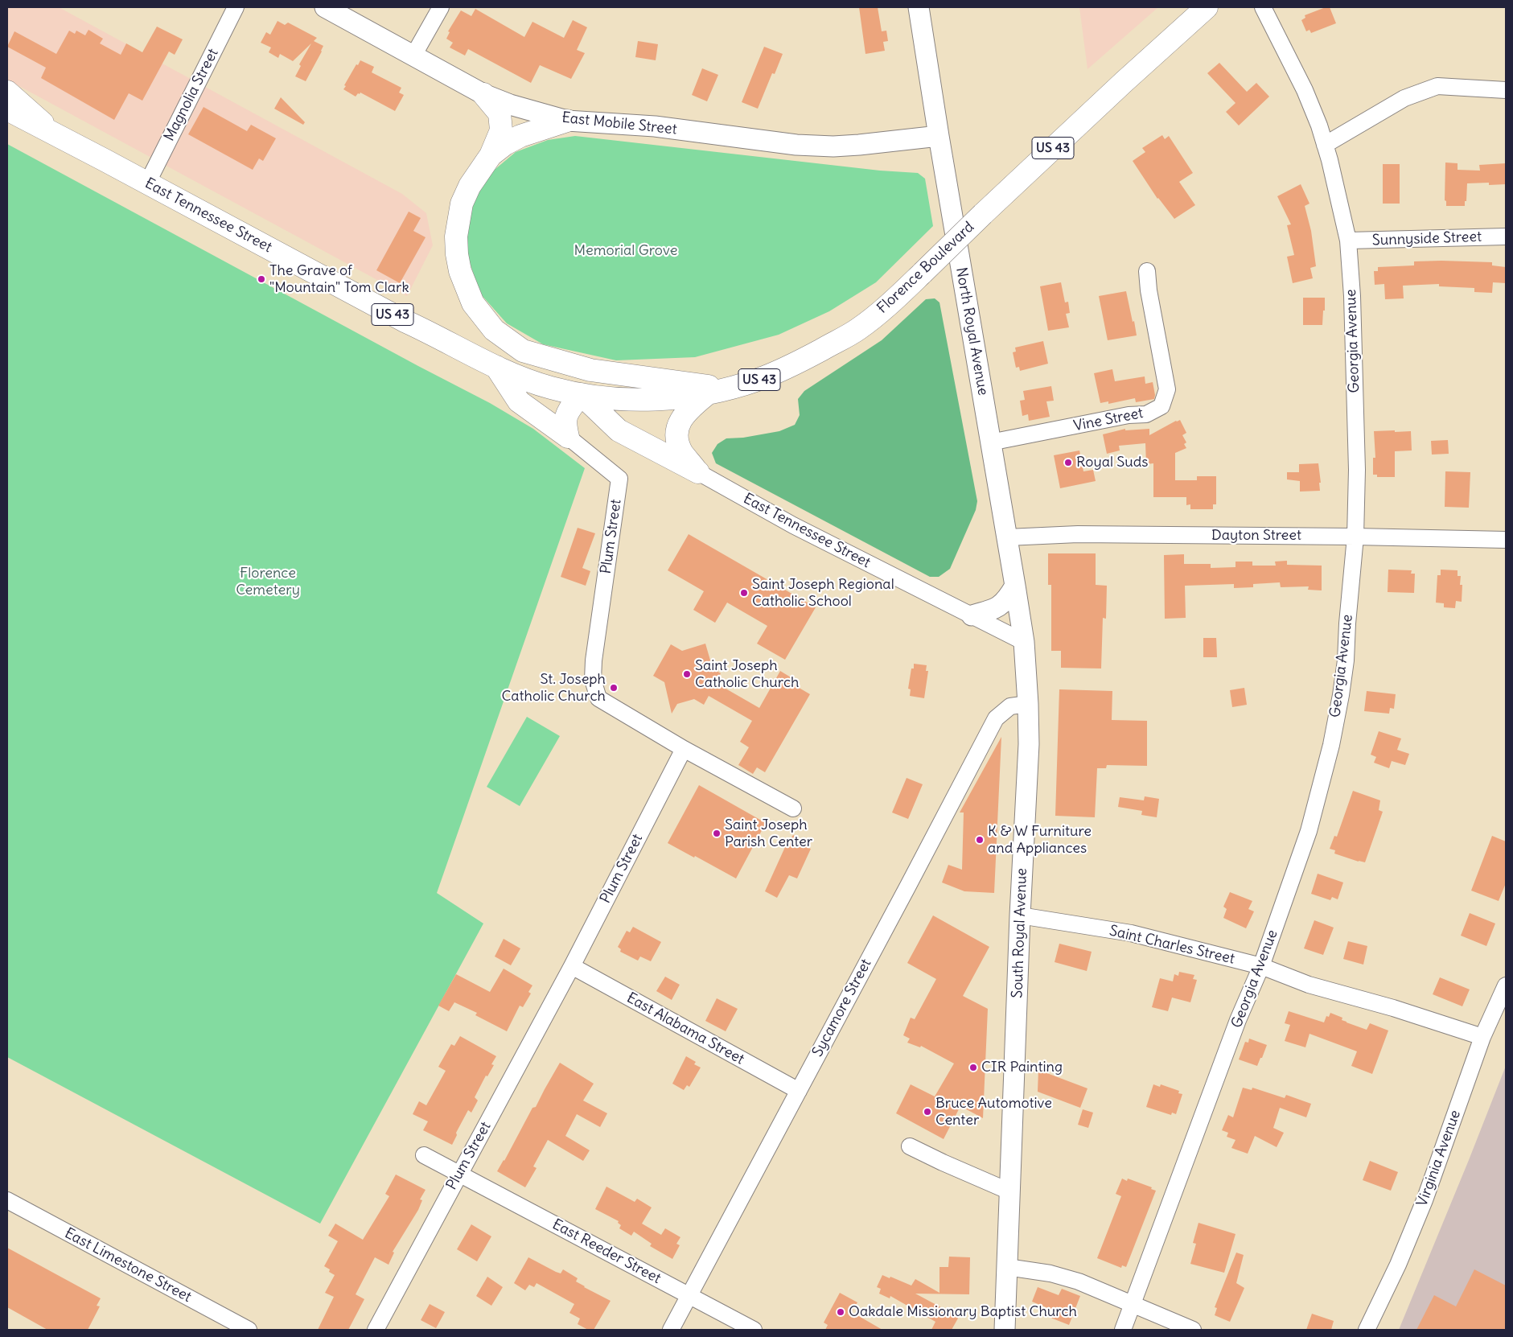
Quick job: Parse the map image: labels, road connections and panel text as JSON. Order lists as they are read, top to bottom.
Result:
{
  "streets": {
    "main road": ["US 43", "East Tennessee Street", "Florence Boulevard"],
    "street": [
      "Magnolia Street",
      "East Mobile Street",
      "Sunnyside Street",
      "North Royal Avenue",
      "Georgia Avenue",
      "Vine Street",
      "Dayton Street",
      "Plum Street",
      "South Royal Avenue",
      "Saint Charles Street",
      "Sycamore Street",
      "East Alabama Street",
      "Virginia Avenue",
      "East Reeder Street",
      "East Limestone Street"
    ]
  },
  "crossings": [
    ["Magnolia Street", "East Tennessee Street"],
    ["East Mobile Street", "North Royal Avenue"],
    ["East Tennessee Street", "Florence Boulevard"],
    ["East Tennessee Street", "South Royal Avenue"],
    ["Sunnyside Street", "Georgia Avenue"],
    ["North Royal Avenue", "Vine Street"],
    ["North Royal Avenue", "Dayton Street"],
    ["North Royal Avenue", "South Royal Avenue"],
    ["Georgia Avenue", "Dayton Street"],
    ["Georgia Avenue", "Saint Charles Street"],
    ["Dayton Street", "South Royal Avenue"],
    ["Plum Street", "East Alabama Street"],
    ["Plum Street", "East Reeder Street"],
    ["South Royal Avenue", "Saint Charles Street"],
    ["South Royal Avenue", "Sycamore Street"],
    ["Saint Charles Street", "Virginia Avenue"],
    ["Sycamore Street", "East Alabama Street"],
    ["Sycamore Street", "East Reeder Street"]
  ],
  "parks": ["Memorial Grove", "Florence Cemetery"],
  "places": [
    "The Grave of \"Mountain\" Tom Clark",
    "Royal Suds",
    "Saint Joseph Regional Catholic School",
    "Saint Joseph Catholic Church",
    "St. Joseph Catholic Church",
    "Saint Joseph Parish Center",
    "K & W Furniture and Appliances",
    "CIR Painting",
    "Bruce Automotive Center",
    "Oakdale Missionary Baptist Church"
  ]
}
